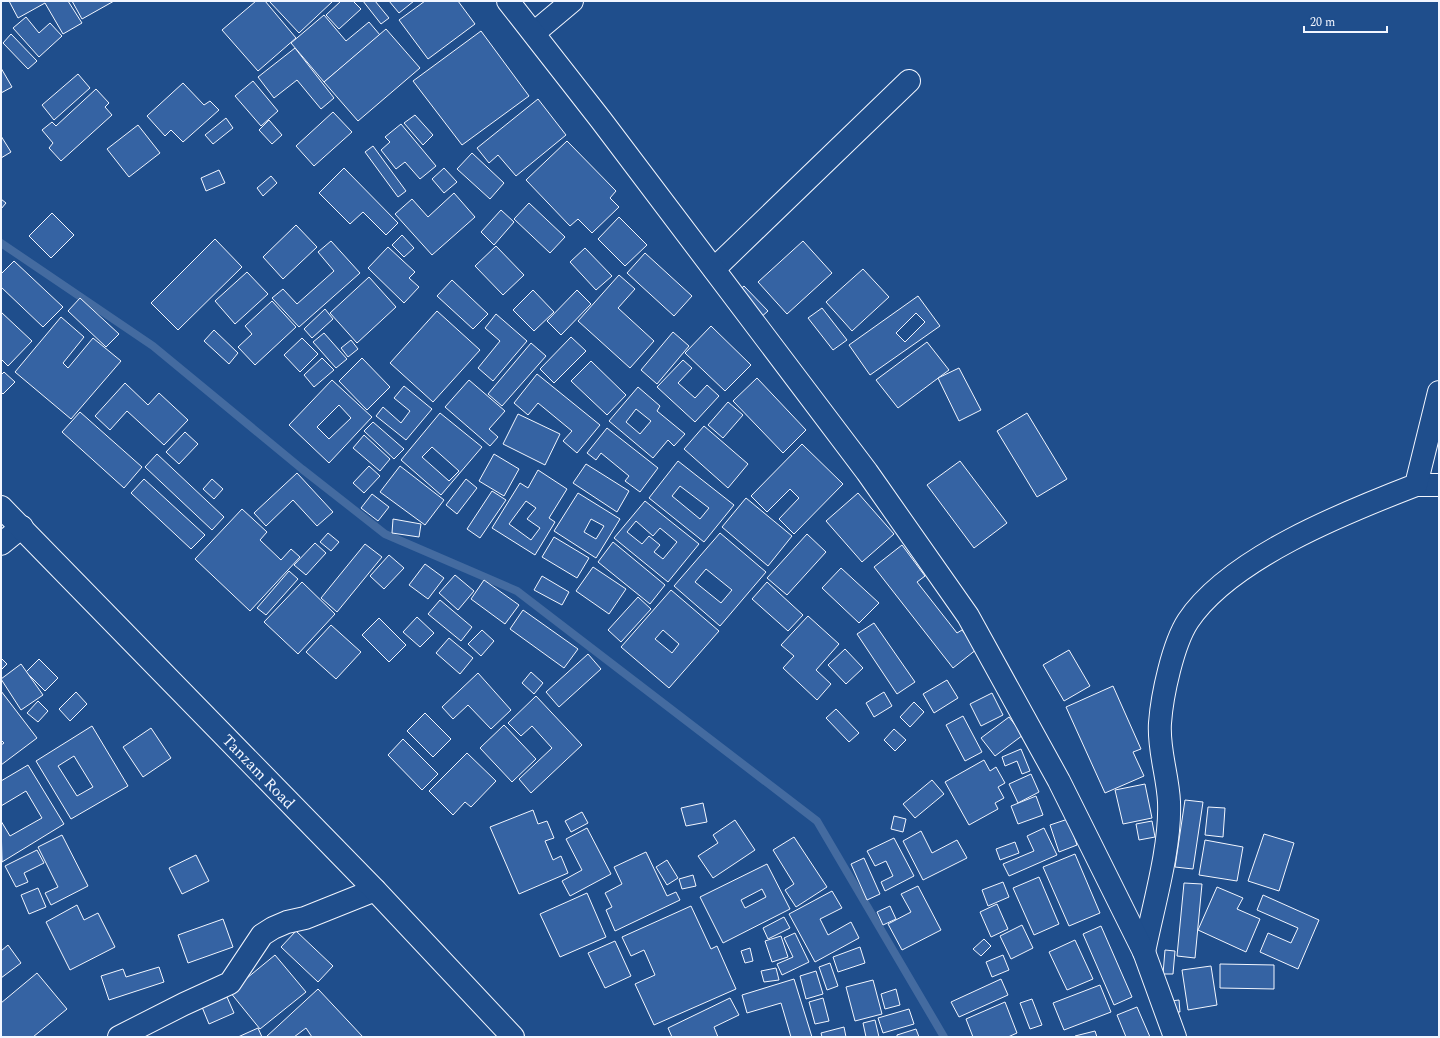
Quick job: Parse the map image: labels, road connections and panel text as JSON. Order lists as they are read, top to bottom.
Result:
{
  "streets": {
    "main road": ["Tanzam Road"]
  },
  "scale_bar": "20 m"
}
